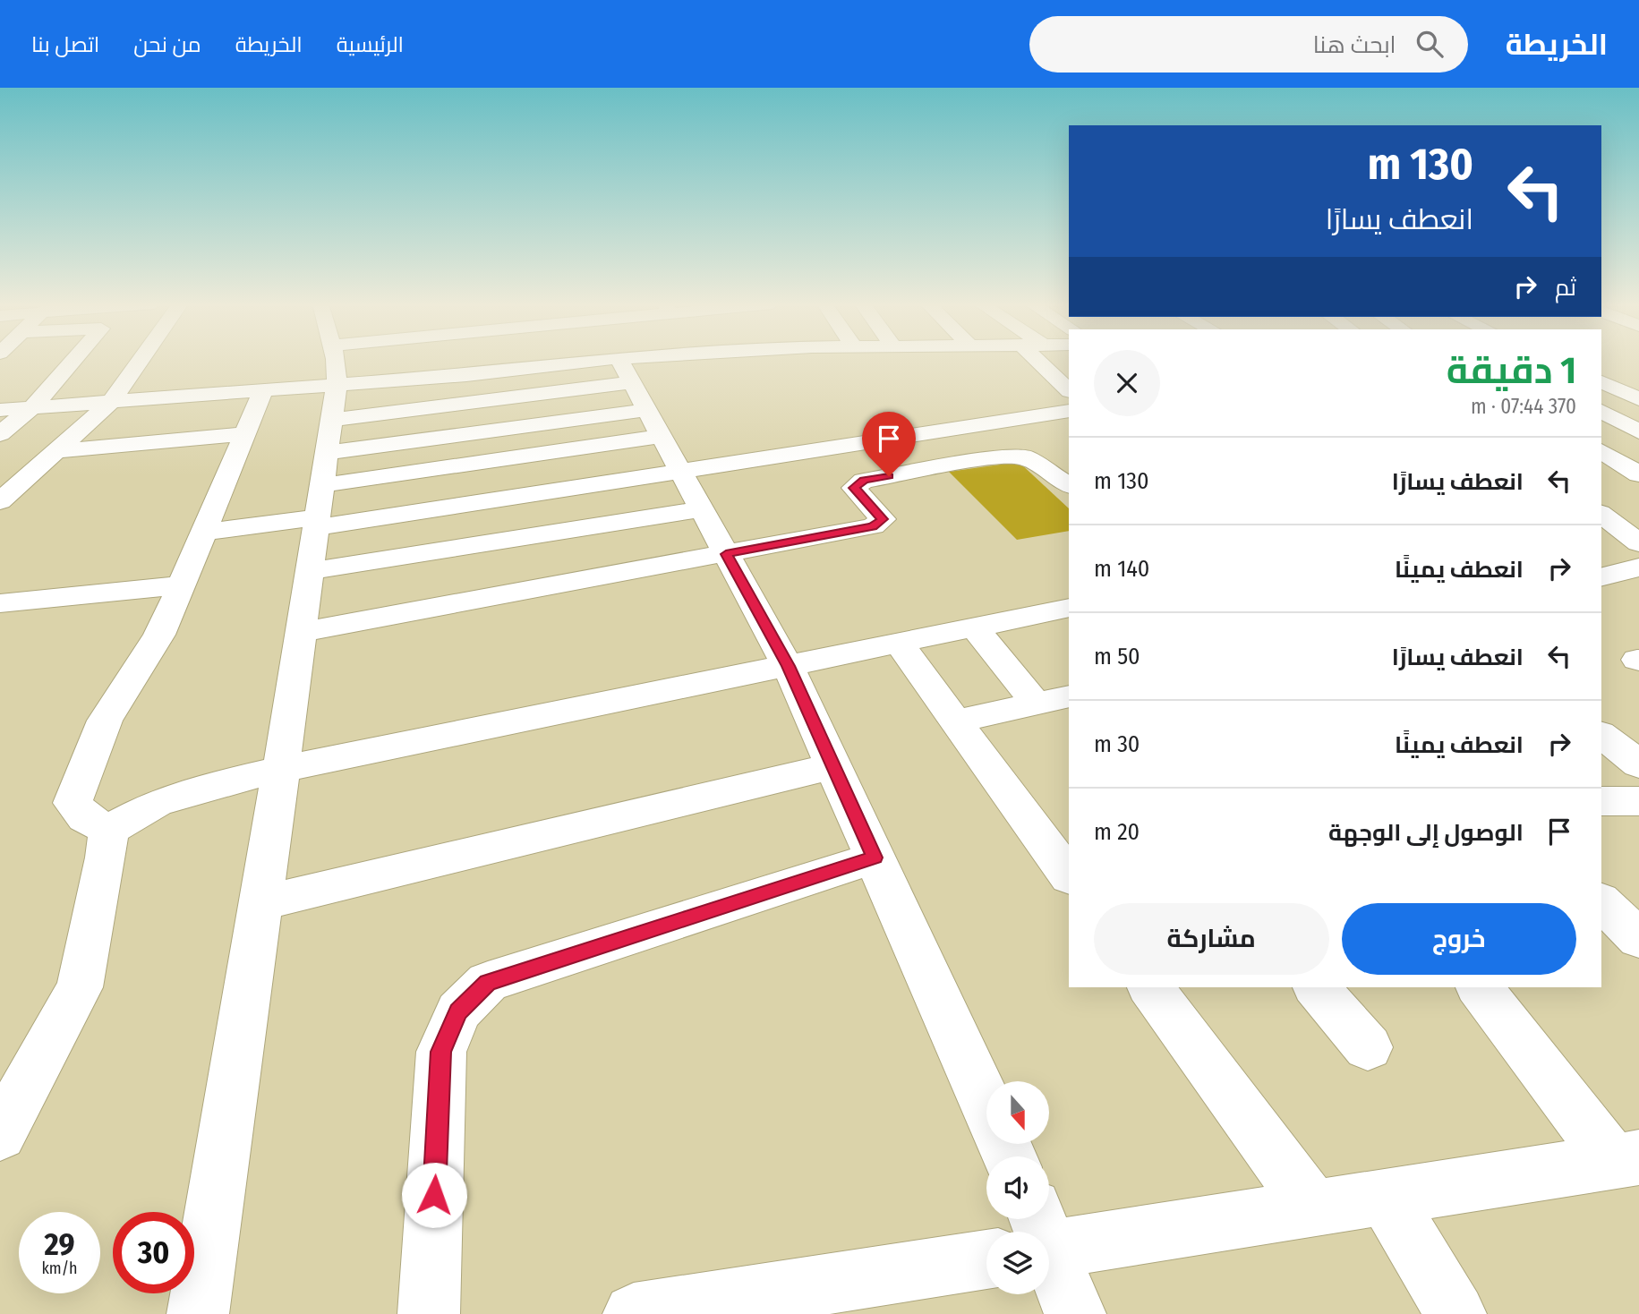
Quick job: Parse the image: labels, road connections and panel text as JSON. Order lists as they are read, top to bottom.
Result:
{
  "north": "bottom",
  "page": {
    "header": "الخريطة",
    "search": "ابحث هنا",
    "nav": [
      "الرئيسية",
      "الخريطة",
      "من نحن",
      "اتصل بنا"
    ],
    "turn": ["130 m", "انعطف يسارًا"],
    "then": "ثم",
    "heading": ["1 دقيقة", "370 m · 07:44"],
    "list": [
      {
        "name": "انعطف يسارًا",
        "value": "130 m"
      },
      {
        "name": "انعطف يمينًا",
        "value": "140 m"
      },
      {
        "name": "انعطف يسارًا",
        "value": "50 m"
      },
      {
        "name": "انعطف يمينًا",
        "value": "30 m"
      },
      {
        "name": "الوصول إلى الوجهة",
        "value": "20 m"
      }
    ],
    "buttons": ["خروج", "مشاركة"],
    "speed": "29 km/h",
    "limit": "30"
  }
}
